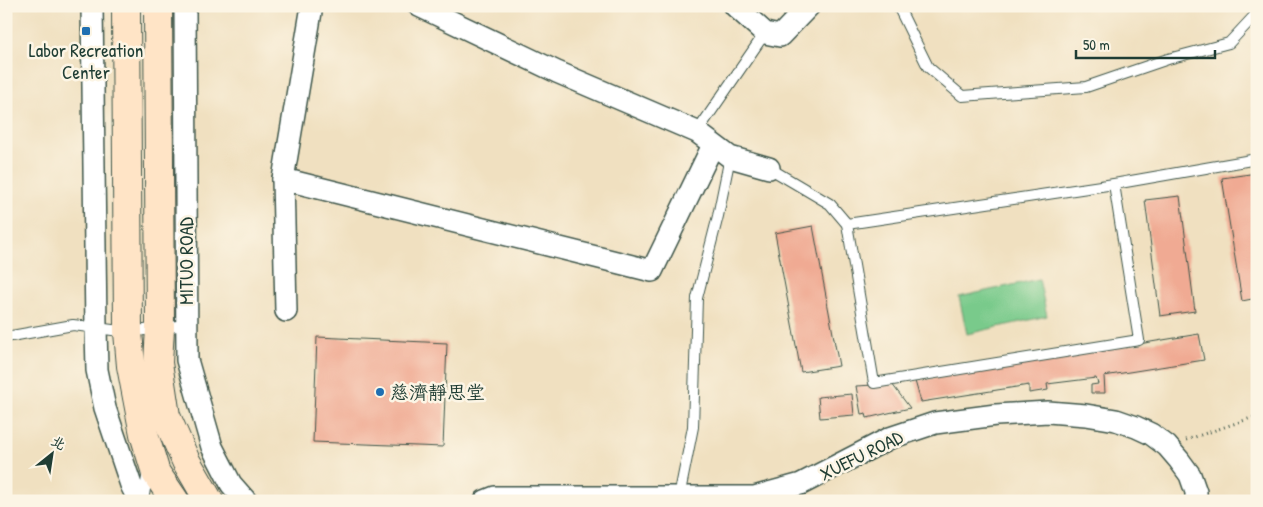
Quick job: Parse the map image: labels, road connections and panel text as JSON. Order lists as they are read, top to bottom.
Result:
{
  "streets": {
    "street": ["MITUO ROAD", "XUEFU ROAD"]
  },
  "places": {
    "transit": ["Labor Recreation Center"],
    "other": ["慈濟靜思堂"]
  },
  "scale_bar": "50 m",
  "north": "top right"
}
